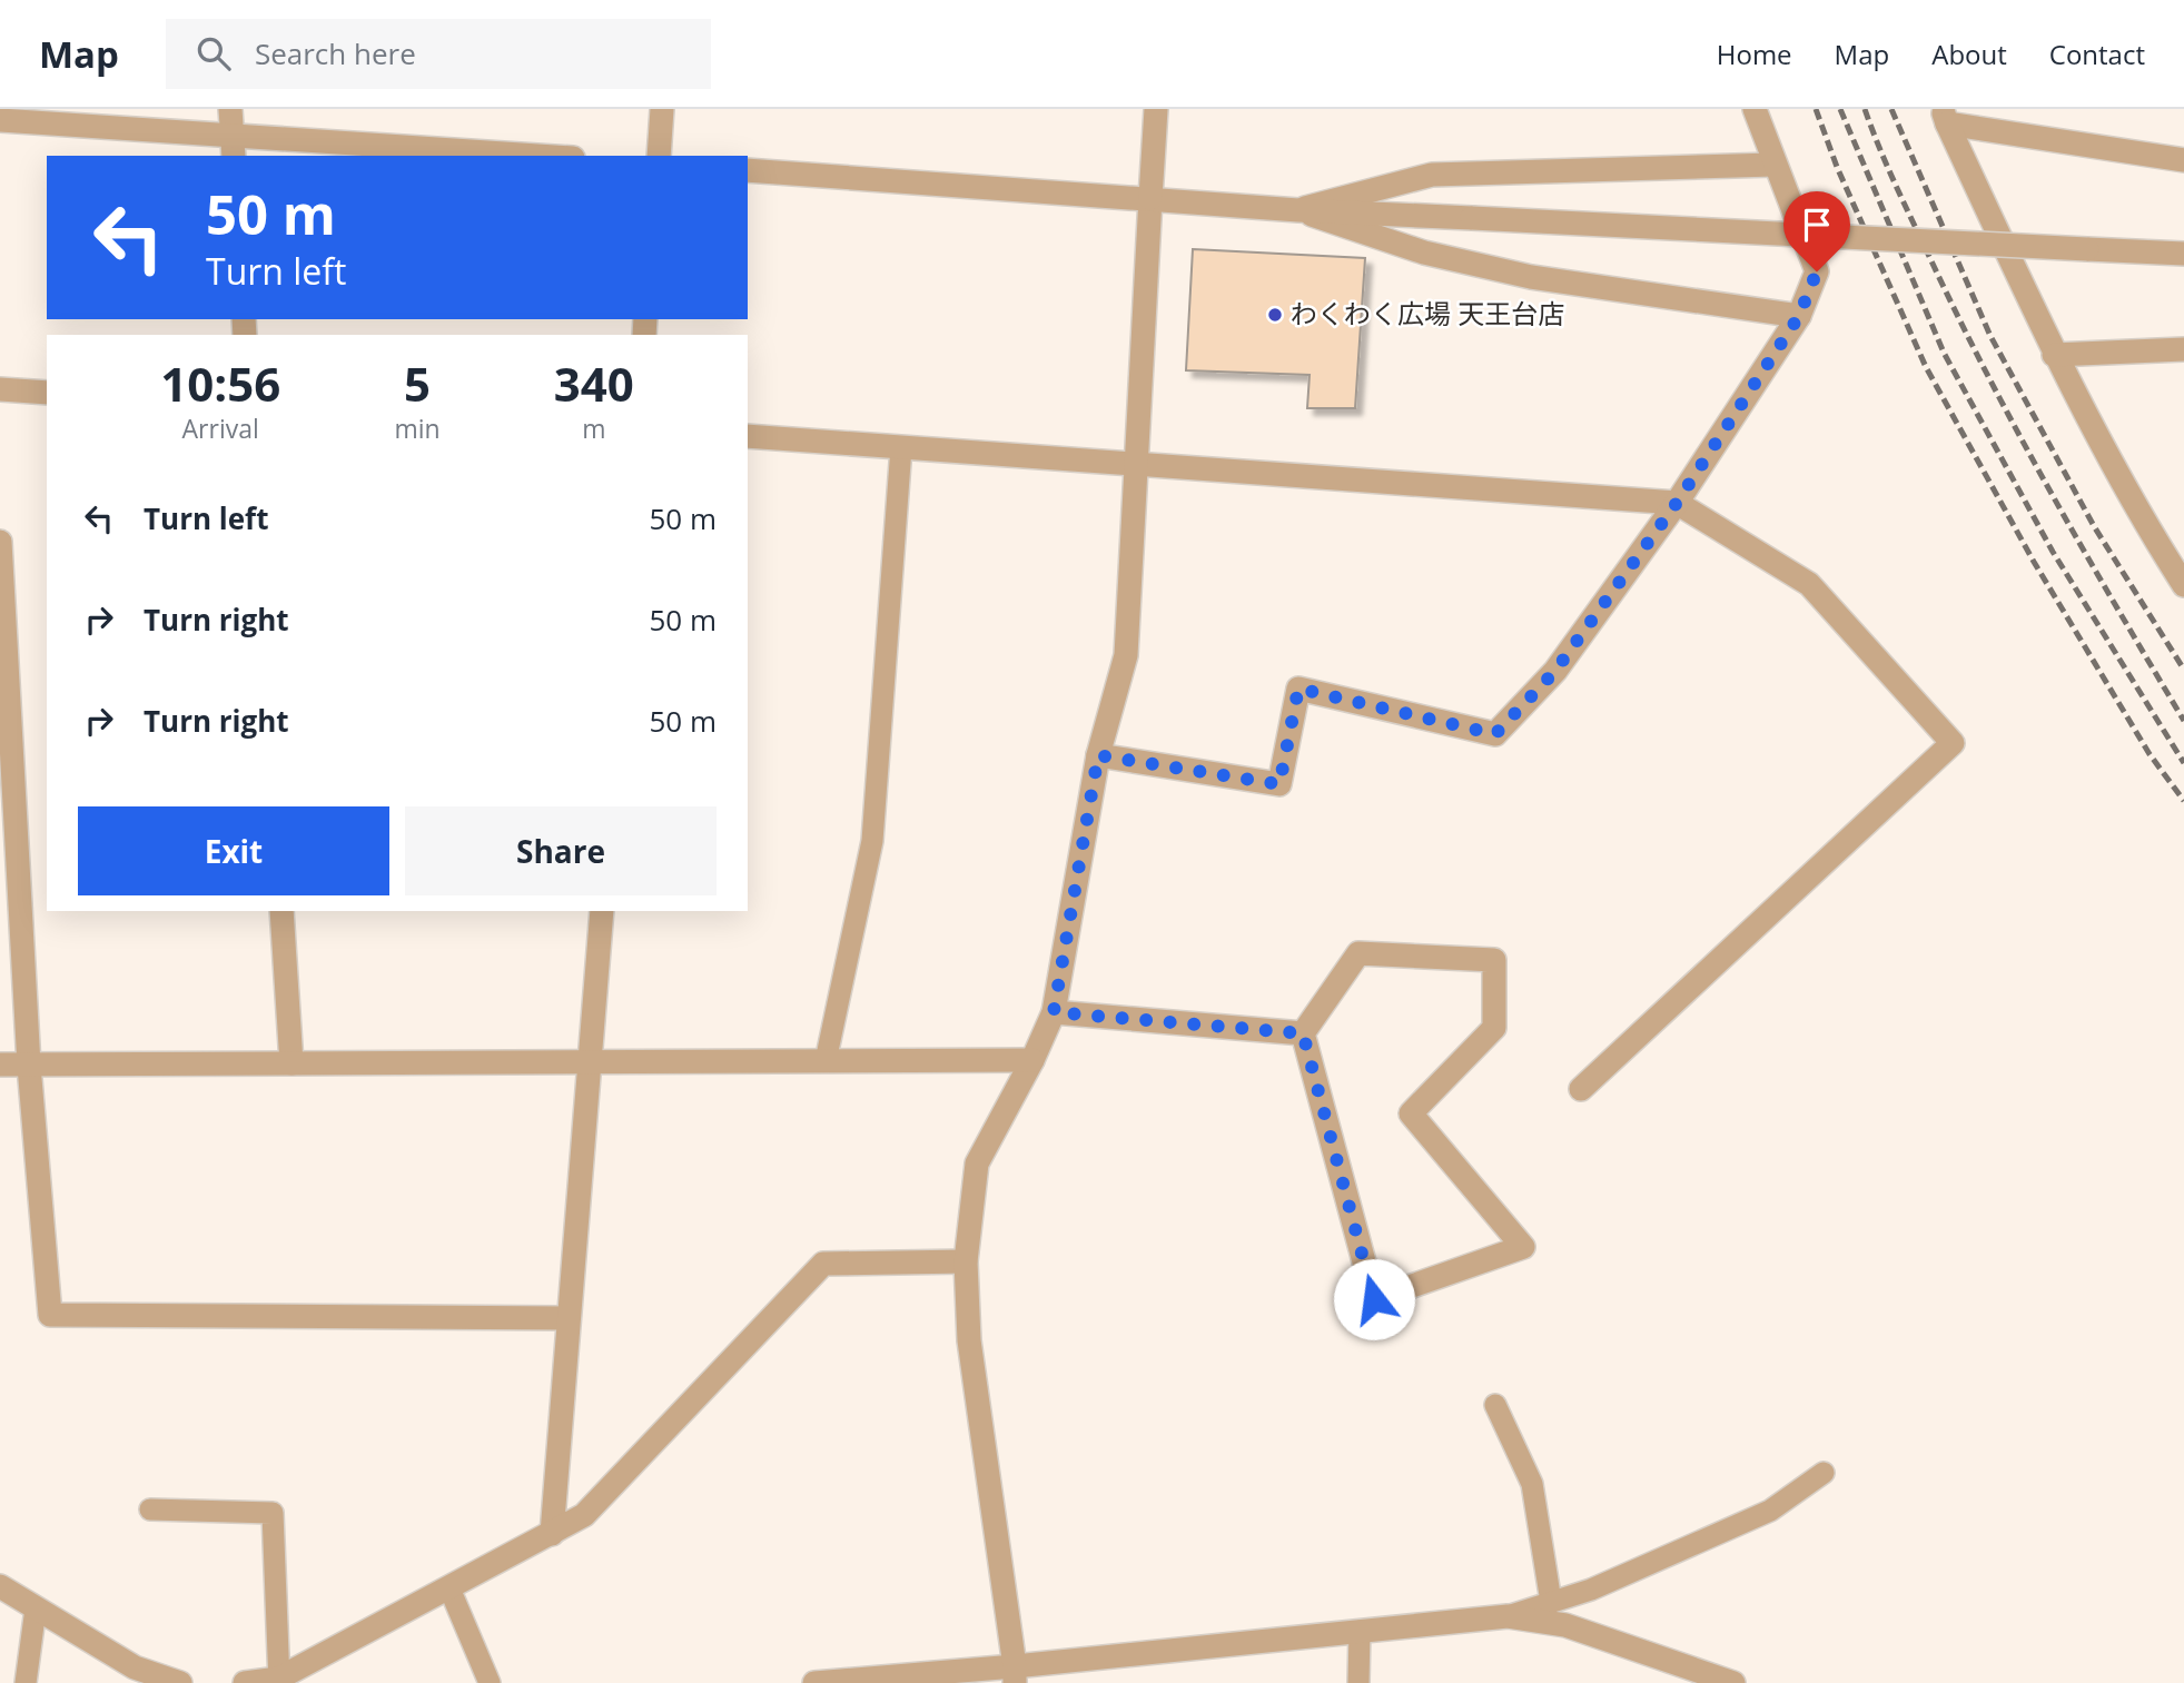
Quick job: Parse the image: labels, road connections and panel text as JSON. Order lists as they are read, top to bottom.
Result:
{
  "places": ["わくわく広場 天王台店"],
  "page": {
    "header": "Map",
    "search": "Search here",
    "nav": [
      "Home",
      "Map",
      "About",
      "Contact"
    ],
    "turn": ["50 m", "Turn left"],
    "eta": [
      "10:56",
      "Arrival",
      "5",
      "min",
      "340",
      "m"
    ],
    "list": [
      {
        "name": "Turn left",
        "value": "50 m"
      },
      {
        "name": "Turn right",
        "value": "50 m"
      },
      {
        "name": "Turn right",
        "value": "50 m"
      }
    ],
    "buttons": ["Exit", "Share"]
  }
}
